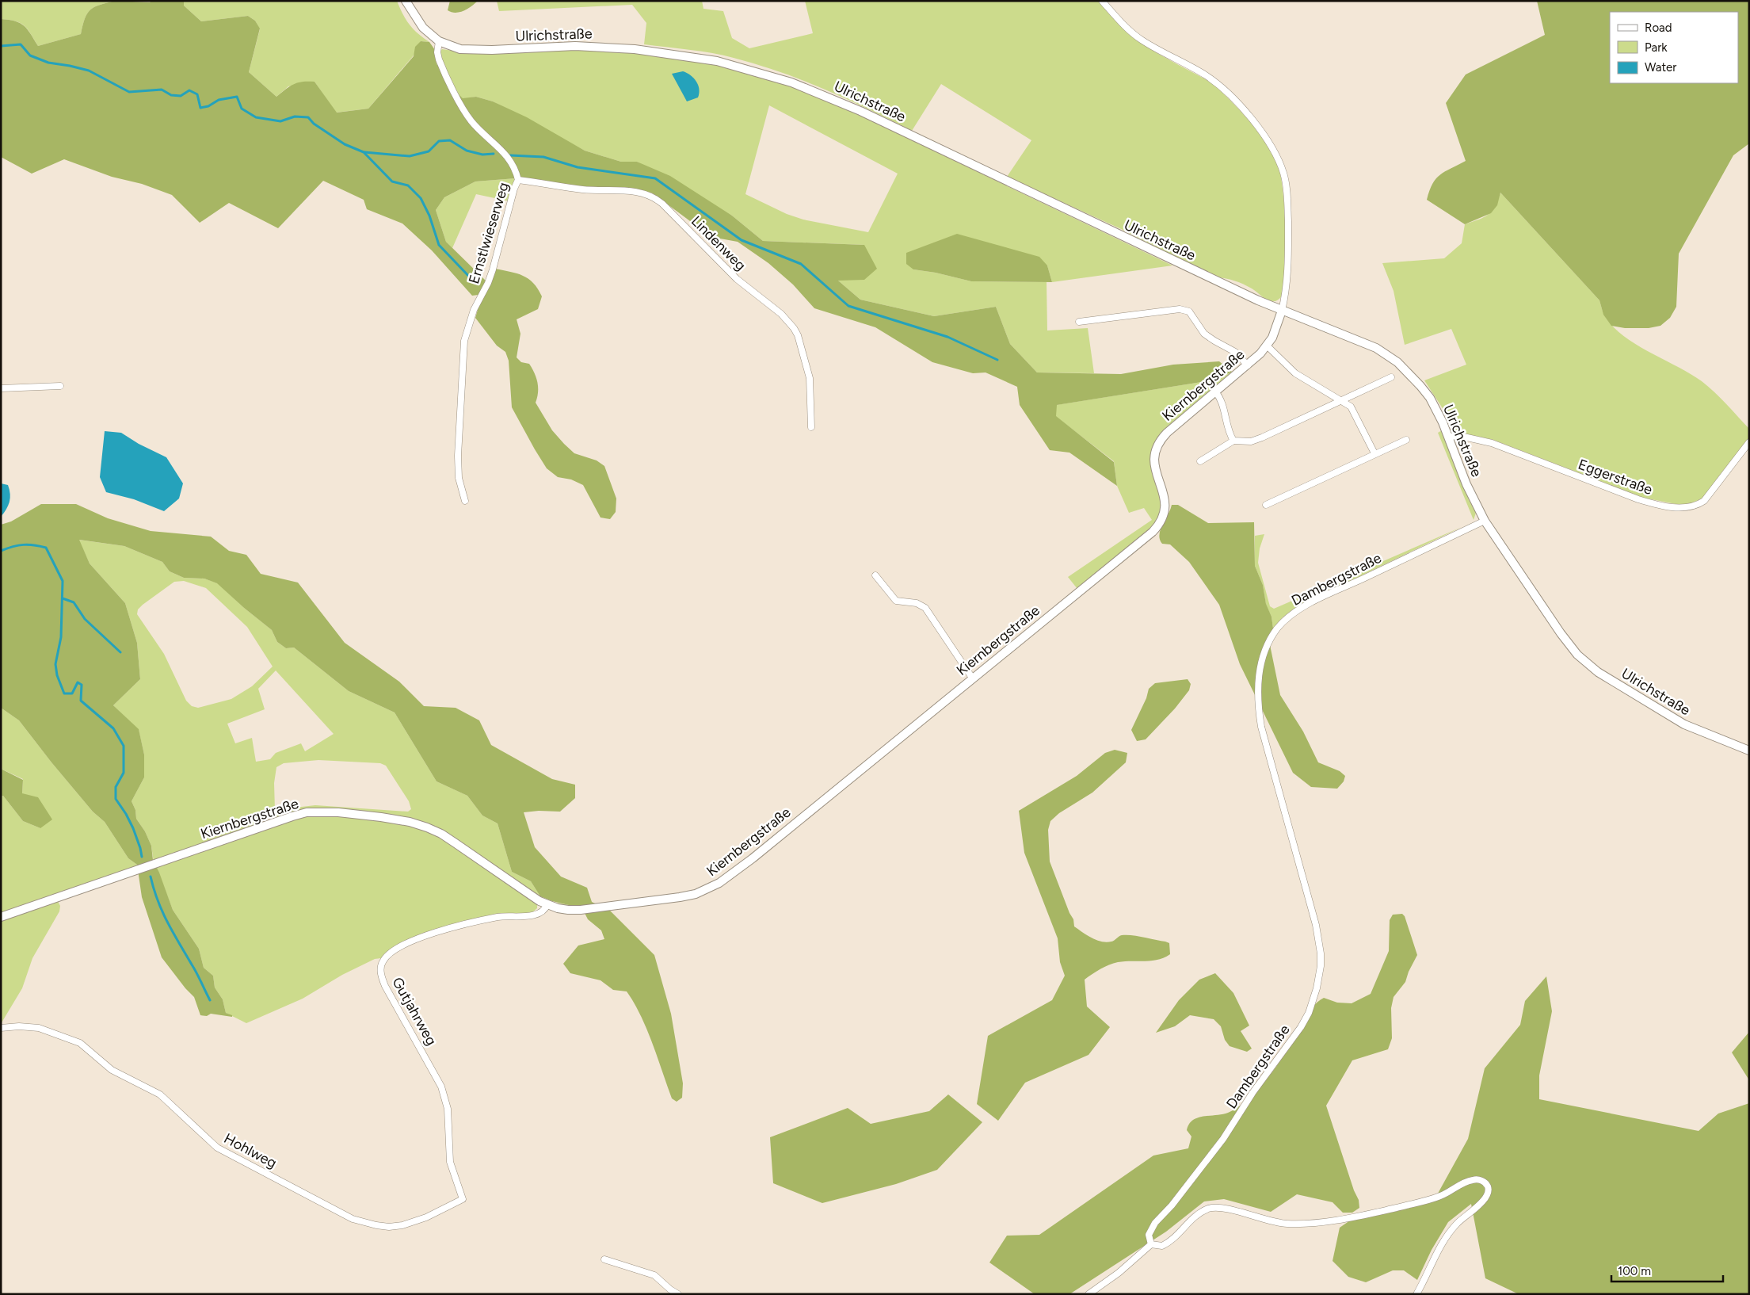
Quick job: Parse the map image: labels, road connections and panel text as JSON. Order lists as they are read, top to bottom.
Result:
{
  "streets": {
    "street": [
      "Ulrichstraße",
      "Ernstlwieserweg",
      "Lindenweg",
      "Kiernbergstraße",
      "Eggerstraße",
      "Dambergstraße",
      "Gutjahrweg",
      "Hohlweg"
    ]
  },
  "crossings": [
    ["Ulrichstraße", "Ernstlwieserweg"],
    ["Ulrichstraße", "Kiernbergstraße"],
    ["Ulrichstraße", "Eggerstraße"],
    ["Ulrichstraße", "Dambergstraße"],
    ["Ernstlwieserweg", "Lindenweg"],
    ["Kiernbergstraße", "Gutjahrweg"],
    ["Gutjahrweg", "Hohlweg"]
  ],
  "legend": ["Road", "Park", "Water"],
  "scale_bar": "100 m"
}
